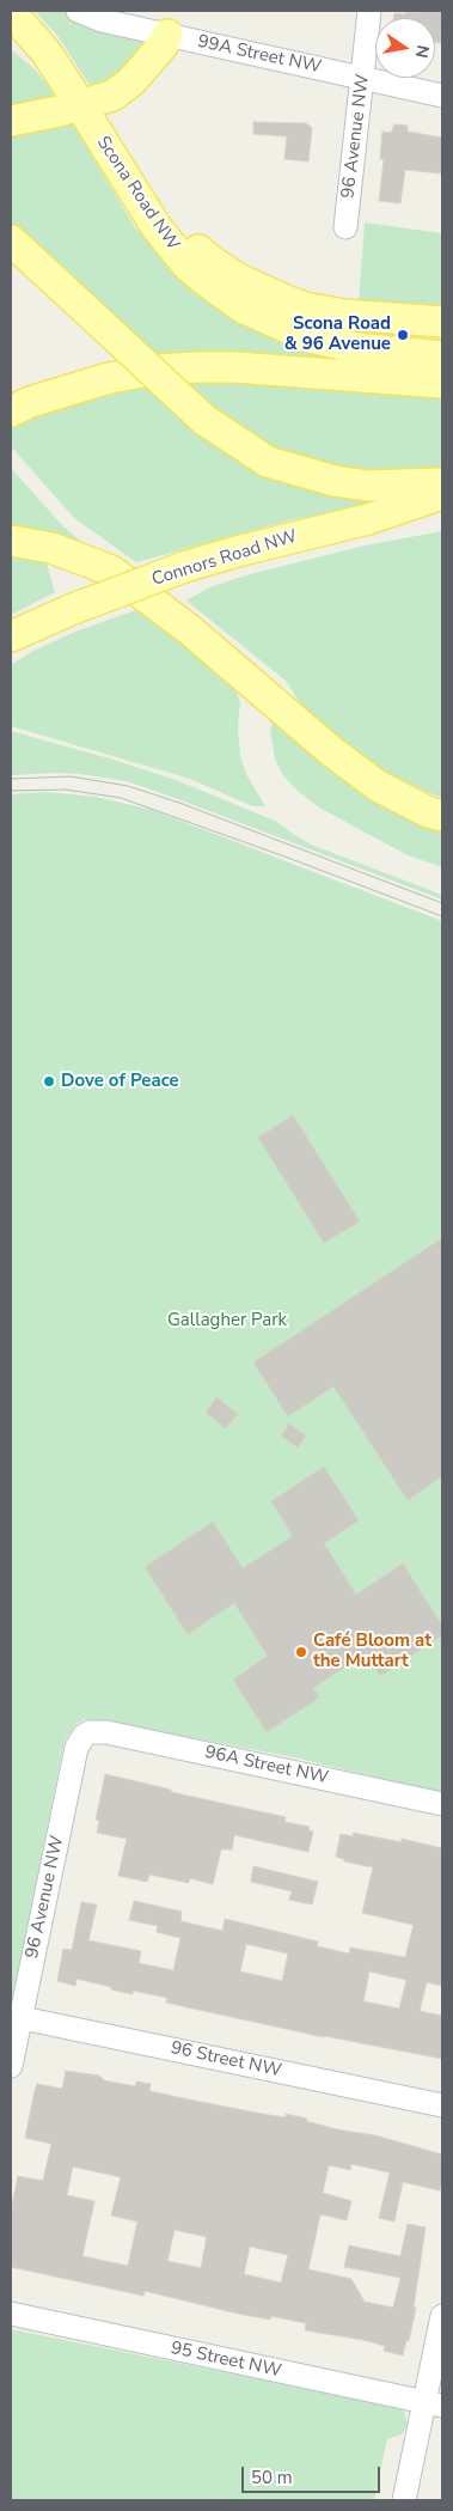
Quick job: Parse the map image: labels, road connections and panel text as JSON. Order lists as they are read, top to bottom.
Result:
{
  "streets": {
    "main road": ["Scona Road NW", "Connors Road NW"],
    "street": [
      "99A Street NW",
      "96 Avenue NW",
      "96A Street NW",
      "96 Street NW",
      "95 Street NW"
    ]
  },
  "crossings": [
    ["99A Street NW", "96 Avenue NW"],
    ["96 Avenue NW", "96A Street NW"],
    ["96 Avenue NW", "96 Street NW"]
  ],
  "parks": ["Gallagher Park"],
  "places": ["Scona Road & 96 Avenue", "Dove of Peace", "Café Bloom at the Muttart"],
  "scale_bar": "50 m",
  "north": "right"
}
